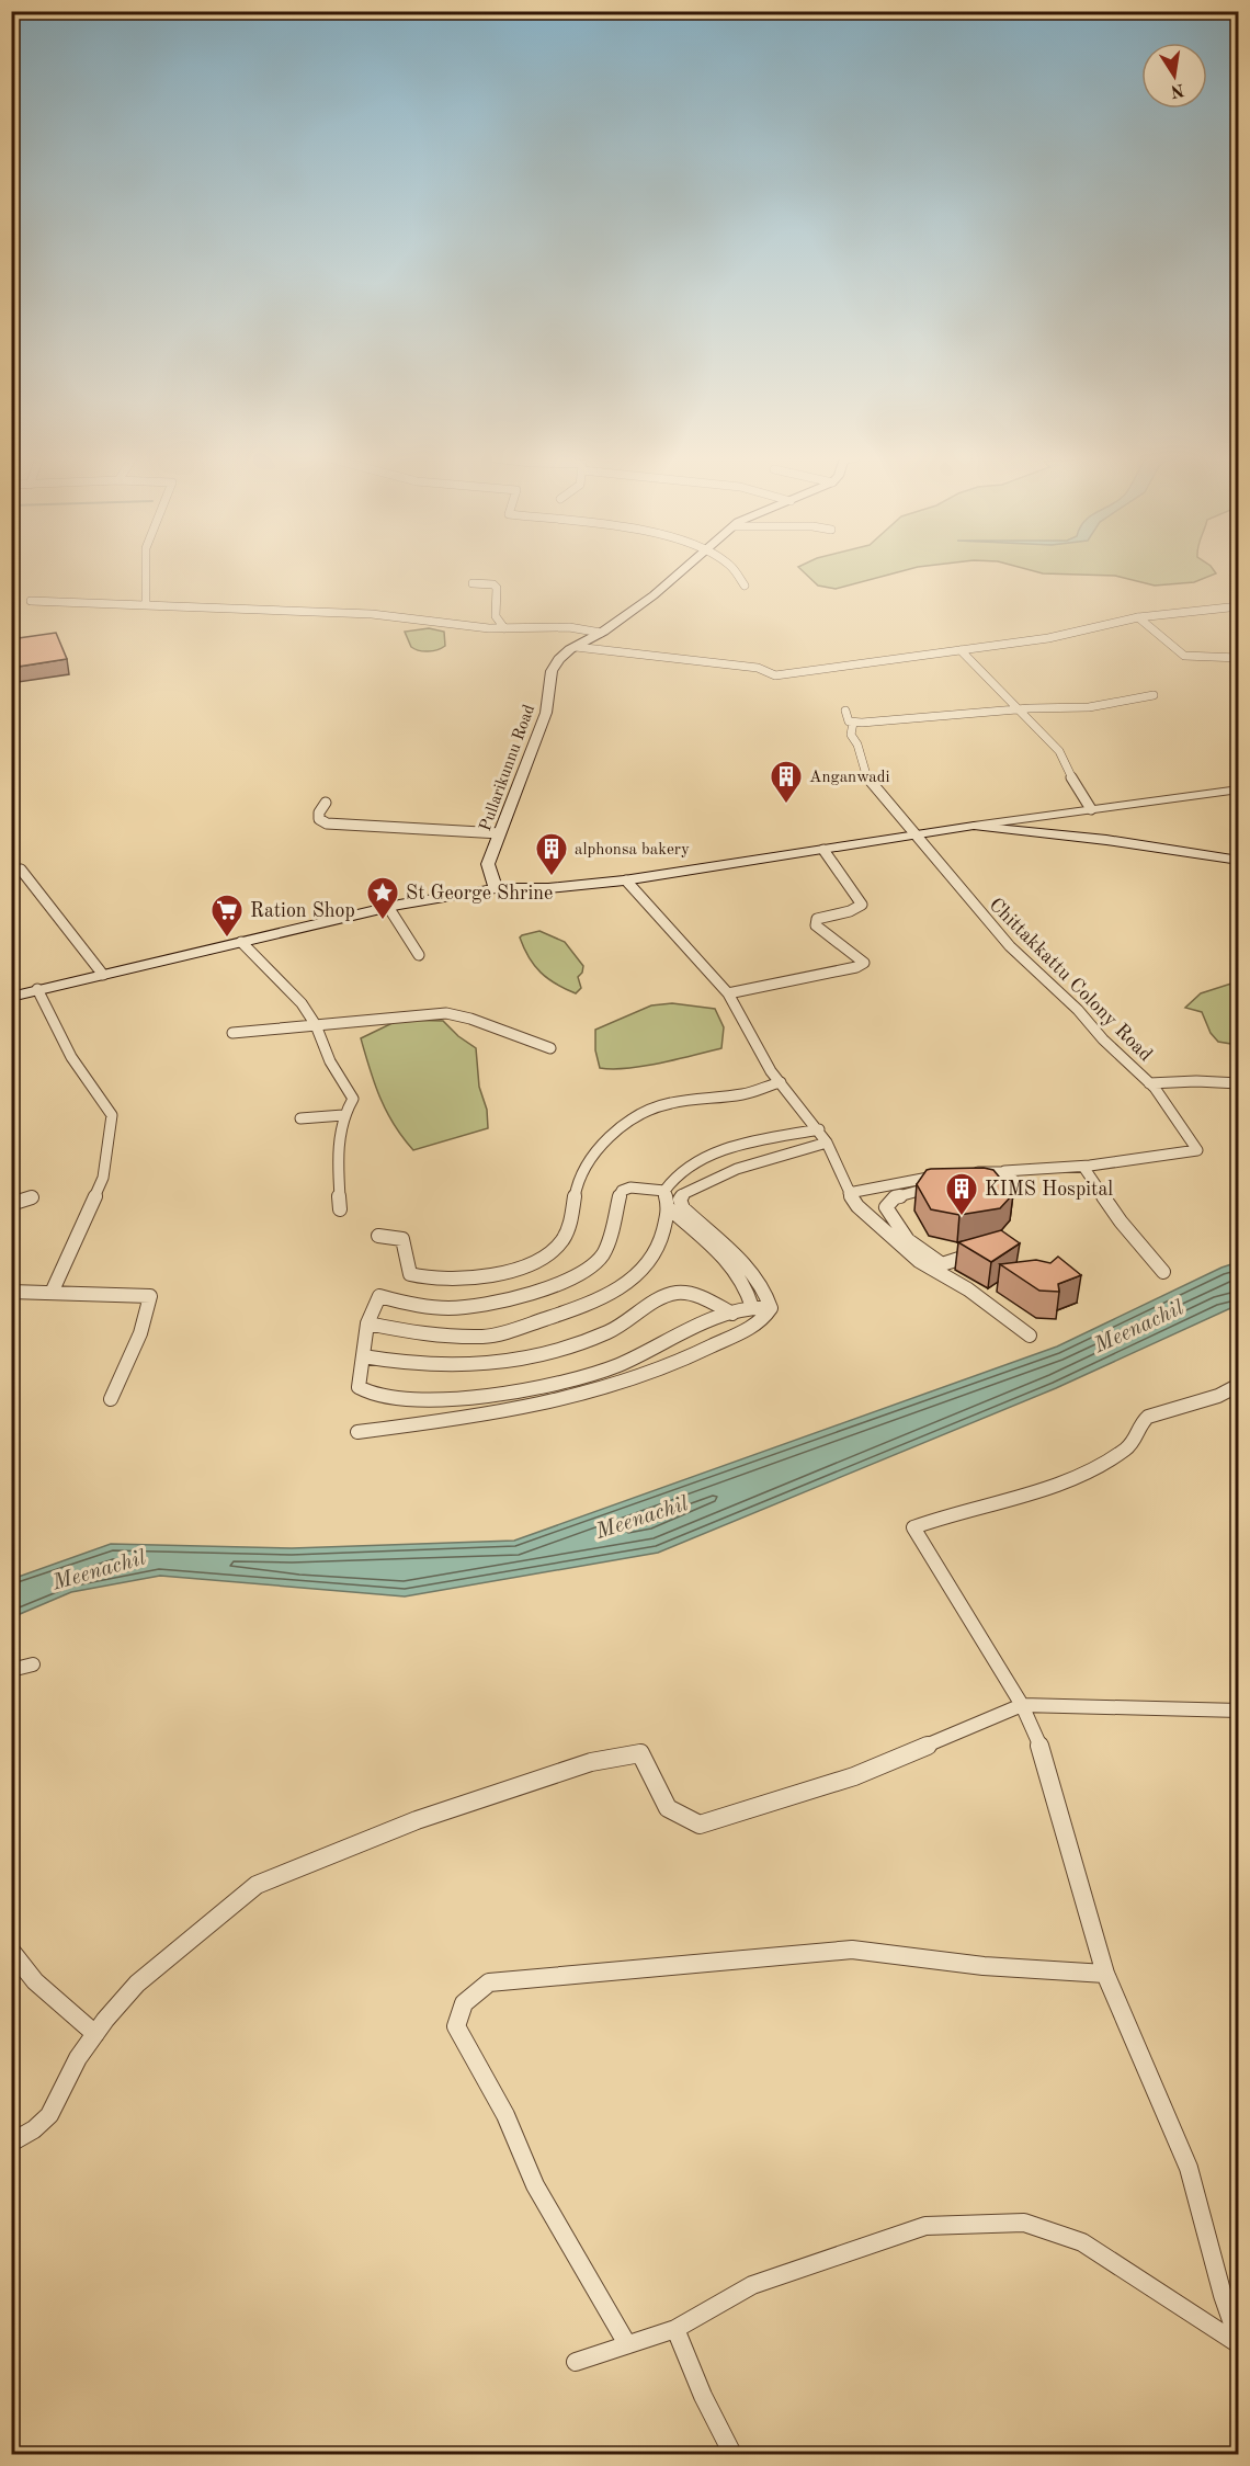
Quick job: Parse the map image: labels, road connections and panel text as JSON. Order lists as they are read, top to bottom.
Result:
{
  "streets": {
    "main road": ["Pullarikunnu Road"],
    "street": ["Chittakkattu Colony Road"]
  },
  "water": ["Meenachil"],
  "places": {
    "building": ["Anganwadi", "alphonsa bakery", "KIMS Hospital"],
    "place": ["St George Shrine"],
    "supermarket": ["Ration Shop"]
  },
  "north": "bottom"
}
